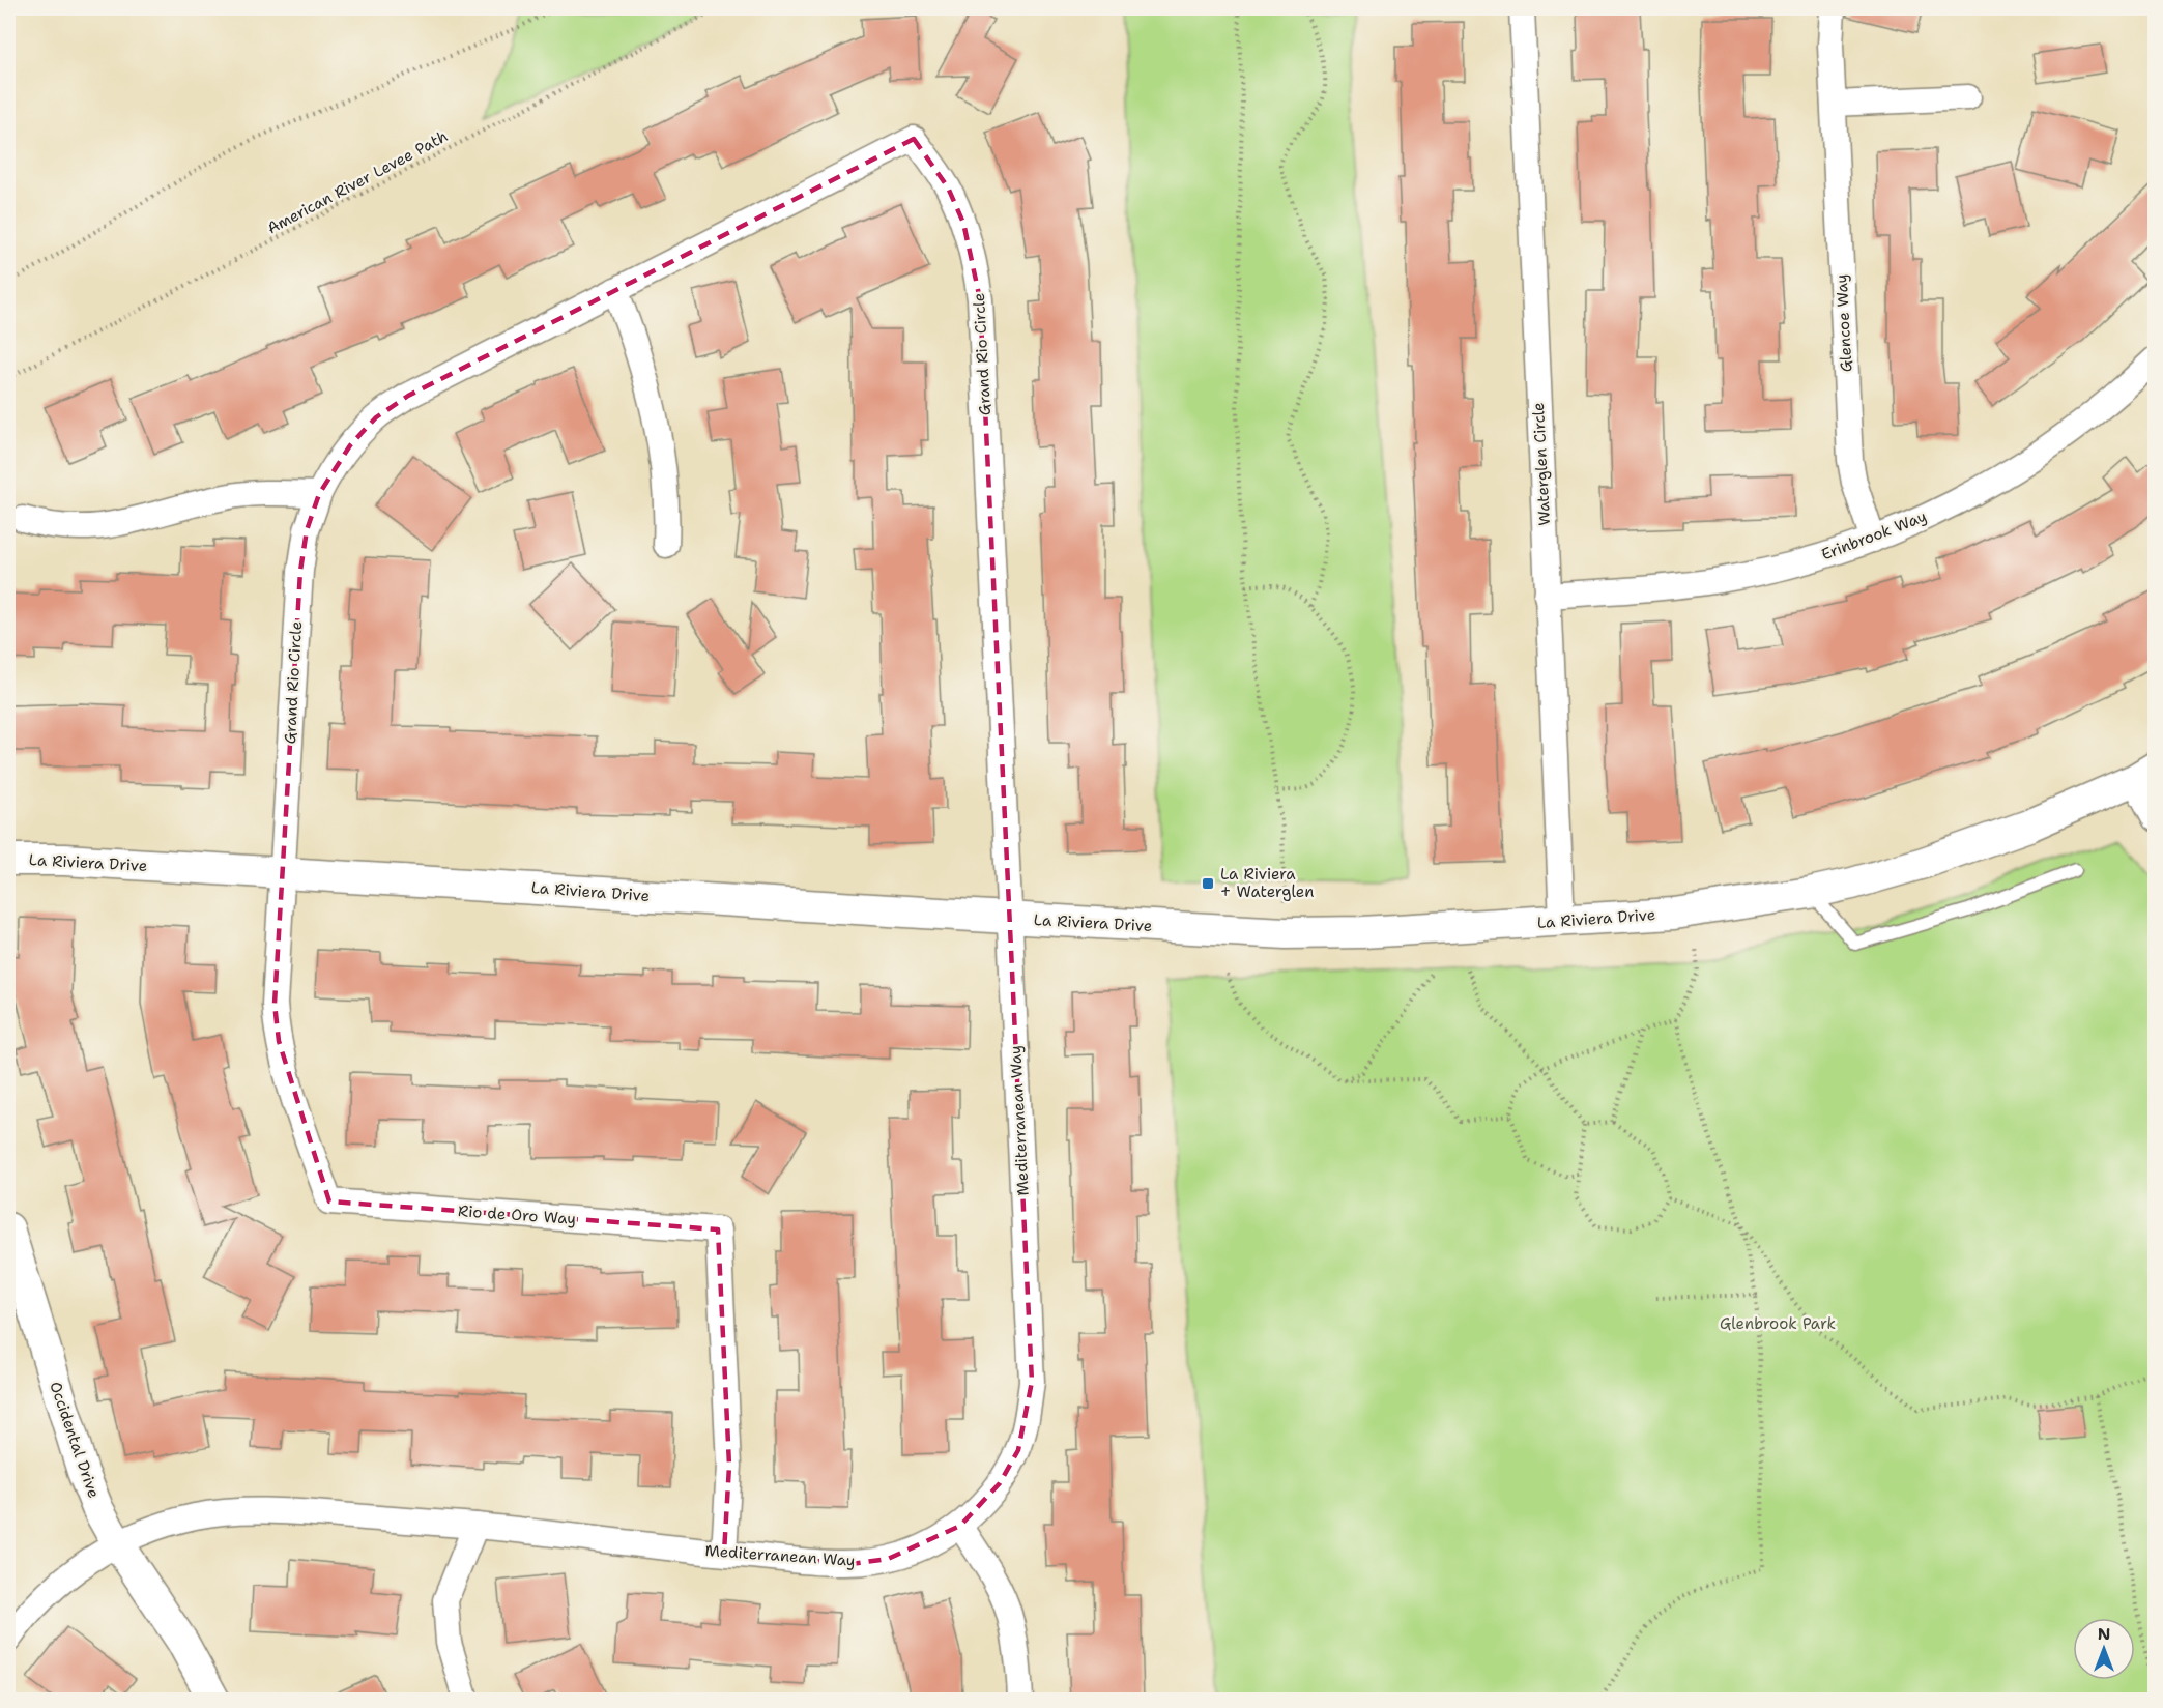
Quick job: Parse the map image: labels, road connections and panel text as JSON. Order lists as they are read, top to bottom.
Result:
{
  "streets": {
    "street": [
      "Glencoe Way",
      "Grand Rio Circle",
      "Waterglen Circle",
      "Erinbrook Way",
      "La Riviera Drive",
      "Mediterranean Way",
      "Rio de Oro Way",
      "Occidental Drive"
    ],
    "path": ["American River Levee Path"]
  },
  "crossings": [
    ["Glencoe Way", "Erinbrook Way"],
    ["Grand Rio Circle", "La Riviera Drive"],
    ["Grand Rio Circle", "Mediterranean Way"],
    ["Grand Rio Circle", "Rio de Oro Way"],
    ["Waterglen Circle", "Erinbrook Way"],
    ["Waterglen Circle", "La Riviera Drive"],
    ["La Riviera Drive", "Mediterranean Way"],
    ["La Riviera Drive", "Rio de Oro Way"],
    ["Mediterranean Way", "Rio de Oro Way"],
    ["Mediterranean Way", "Occidental Drive"]
  ],
  "parks": ["Glenbrook Park"],
  "places": {
    "transit": ["La Riviera + Waterglen"]
  },
  "north": "top"
}
